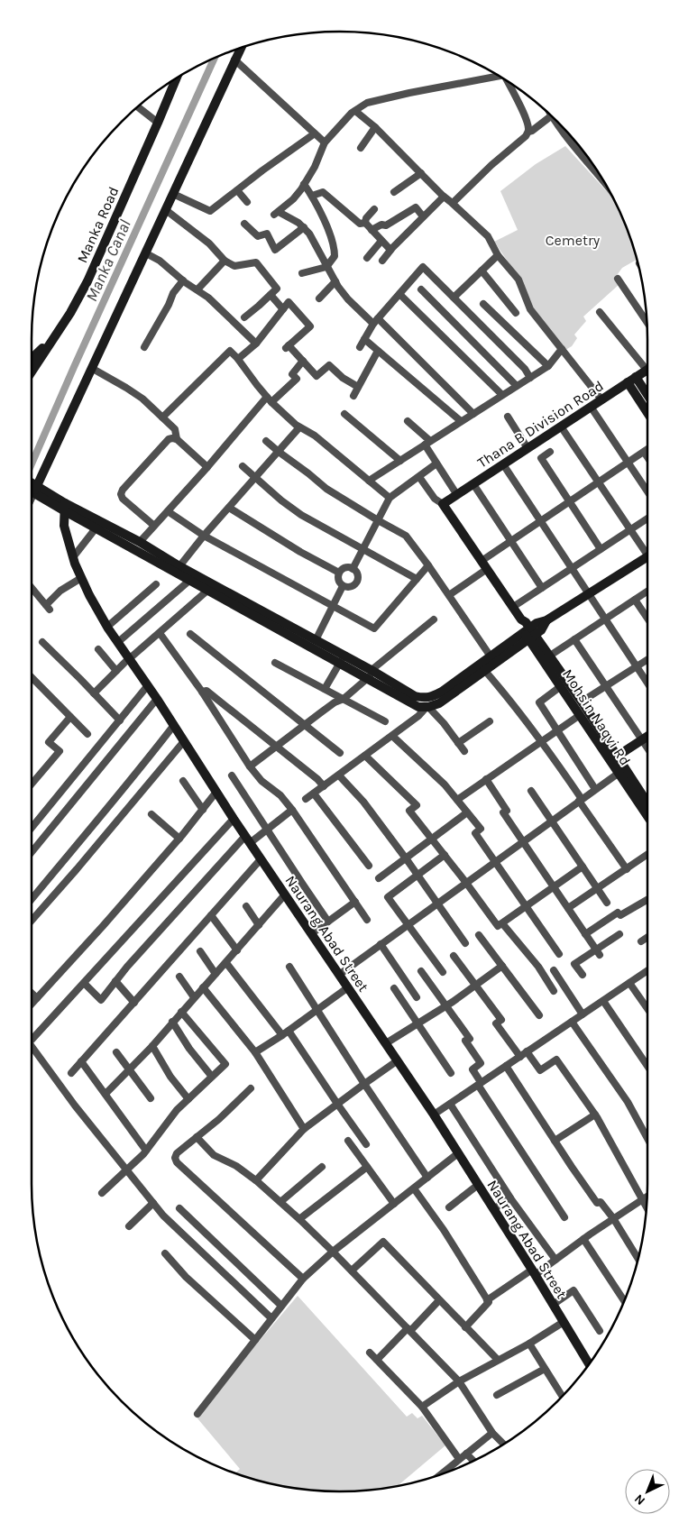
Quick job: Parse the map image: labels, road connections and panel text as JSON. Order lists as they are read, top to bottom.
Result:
{
  "streets": {
    "street": [
      "Manka Road",
      "Thana B Division Road",
      "Mohsin Naqvi Rd",
      "Naurang Abad Street"
    ]
  },
  "crossings": [
    ["Thana B Division Road", "Mohsin Naqvi Rd"]
  ],
  "water": ["Manka Canal"],
  "parks": ["Cemetry"],
  "north": "bottom left"
}
